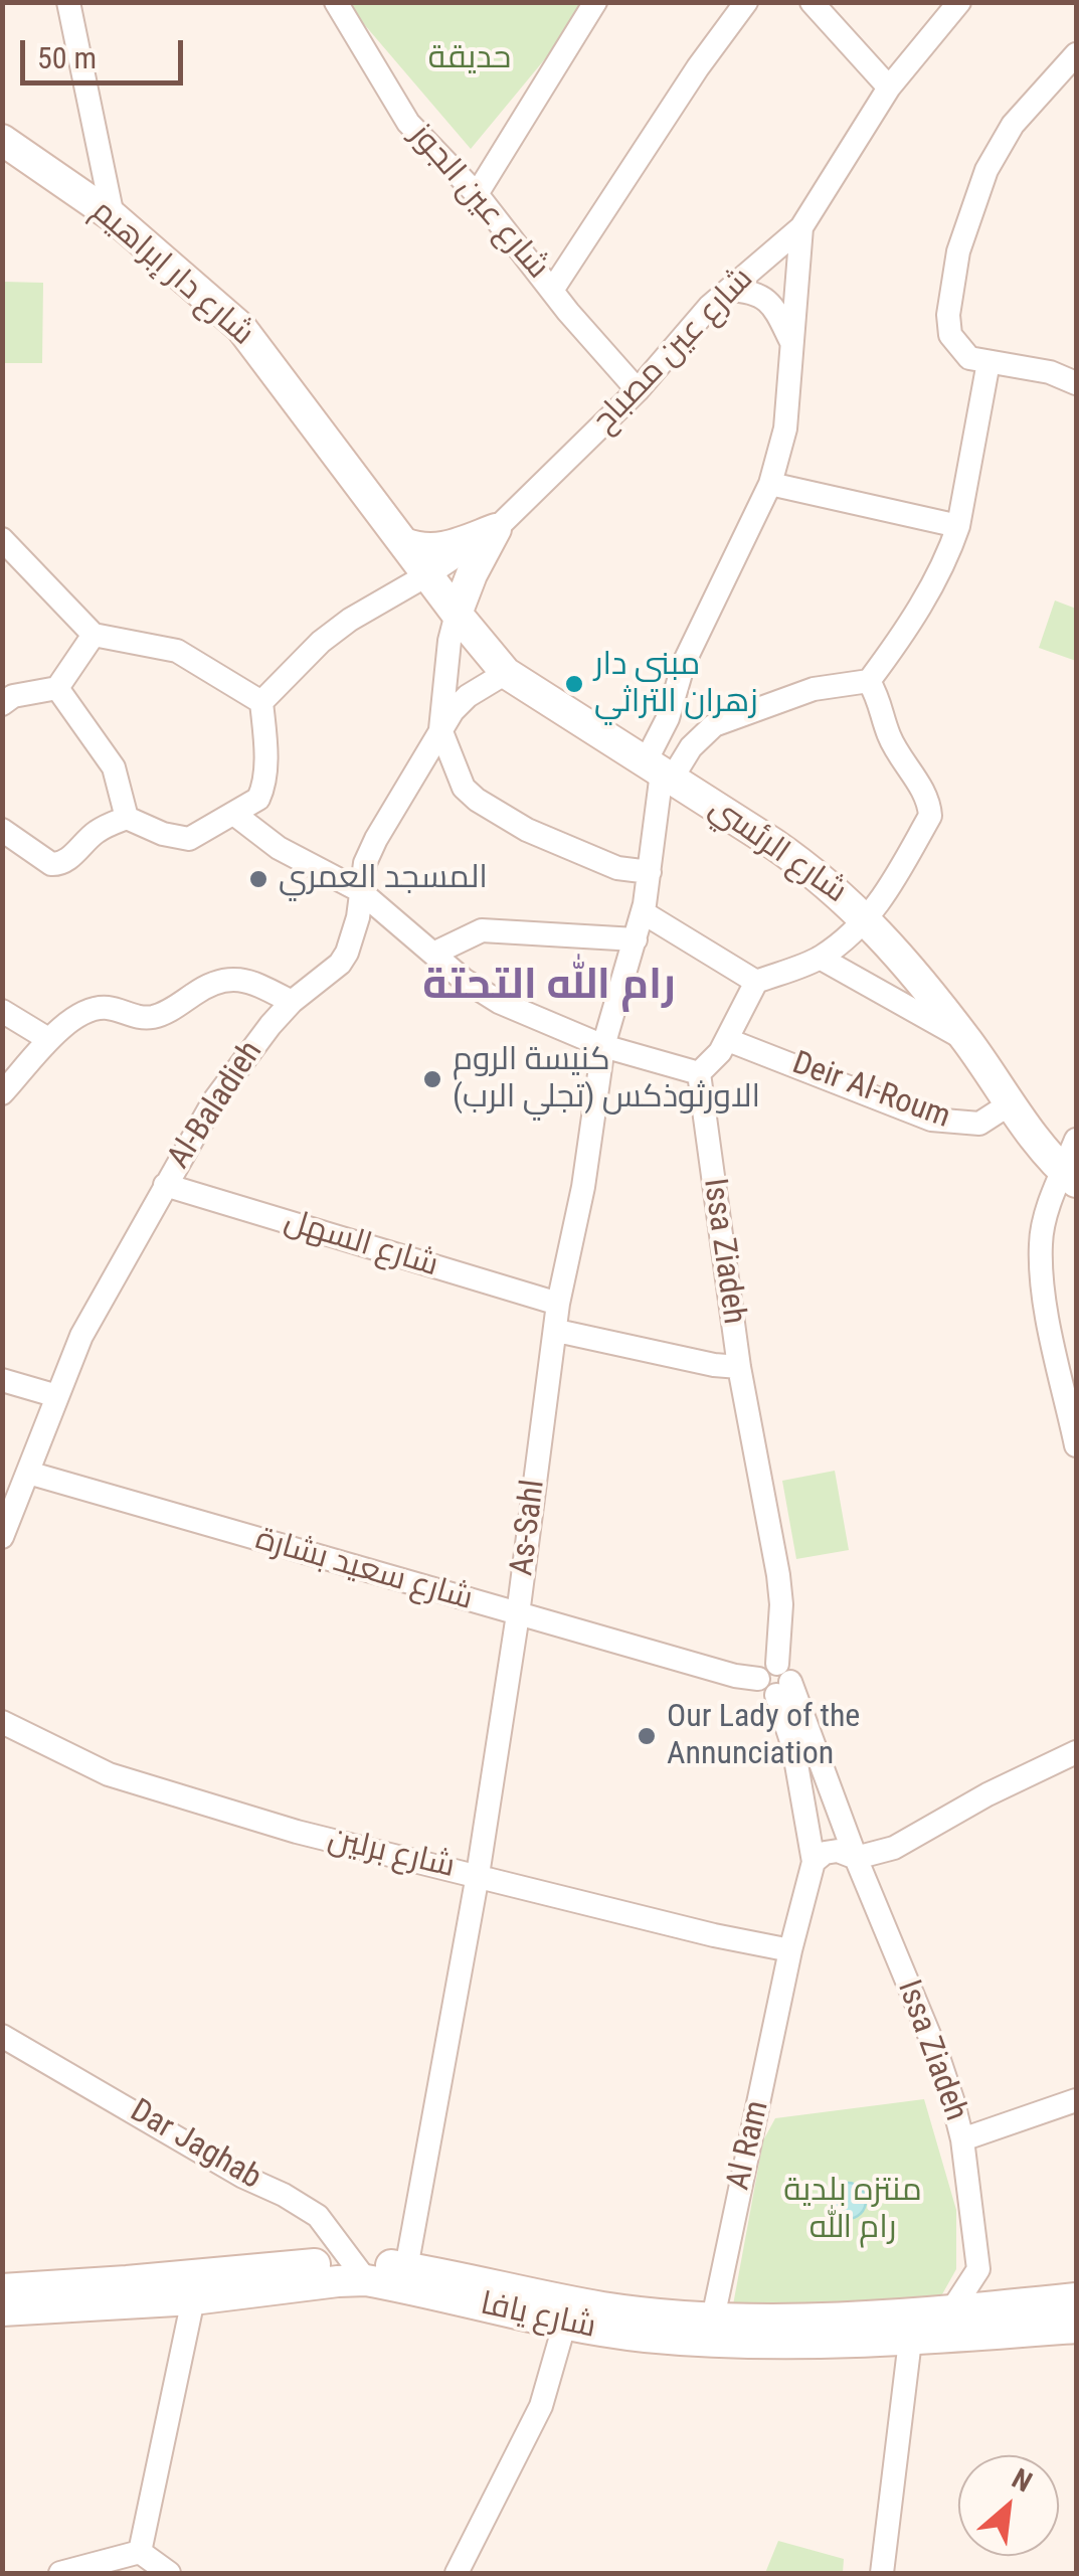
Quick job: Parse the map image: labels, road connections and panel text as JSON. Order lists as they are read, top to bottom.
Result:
{
  "streets": {
    "main road": ["شارع دار إبراهيم", "شارع الرئسي", "شارع يافا"],
    "street": [
      "شارع عين الجوز",
      "شارع عين مصباح",
      "Deir Al-Roum",
      "Al-Baladieh",
      "شارع السهل",
      "Issa Ziadeh",
      "As-Sahl",
      "شارع سعيد بشارة",
      "شارع برلين",
      "Dar Jaghab",
      "Al Ram"
    ]
  },
  "crossings": [
    ["شارع عين الجوز", "شارع عين مصباح"],
    ["شارع دار إبراهيم", "شارع عين مصباح"],
    ["شارع دار إبراهيم", "شارع الرئسي"],
    ["شارع عين مصباح", "شارع الرئسي"],
    ["شارع الرئسي", "Deir Al-Roum"],
    ["شارع الرئسي", "Al-Baladieh"],
    ["شارع الرئسي", "As-Sahl"],
    ["Al-Baladieh", "شارع السهل"],
    ["Al-Baladieh", "شارع سعيد بشارة"],
    ["شارع السهل", "As-Sahl"],
    ["Issa Ziadeh", "شارع سعيد بشارة"],
    ["As-Sahl", "شارع سعيد بشارة"],
    ["As-Sahl", "شارع برلين"],
    ["As-Sahl", "شارع يافا"],
    ["شارع برلين", "Al Ram"],
    ["Dar Jaghab", "شارع يافا"],
    ["Al Ram", "شارع يافا"]
  ],
  "districts": ["رام الله التحتة"],
  "parks": ["حديقة", "منتزه بلدية رام الله"],
  "places": [
    "مبنى دار زهران التراثي",
    "المسجد العمري",
    "كنيسة الروم الاورثوذكس (تجلي الرب)",
    "Our Lady of the Annunciation"
  ],
  "scale_bar": "50 m",
  "north": "top right"
}
